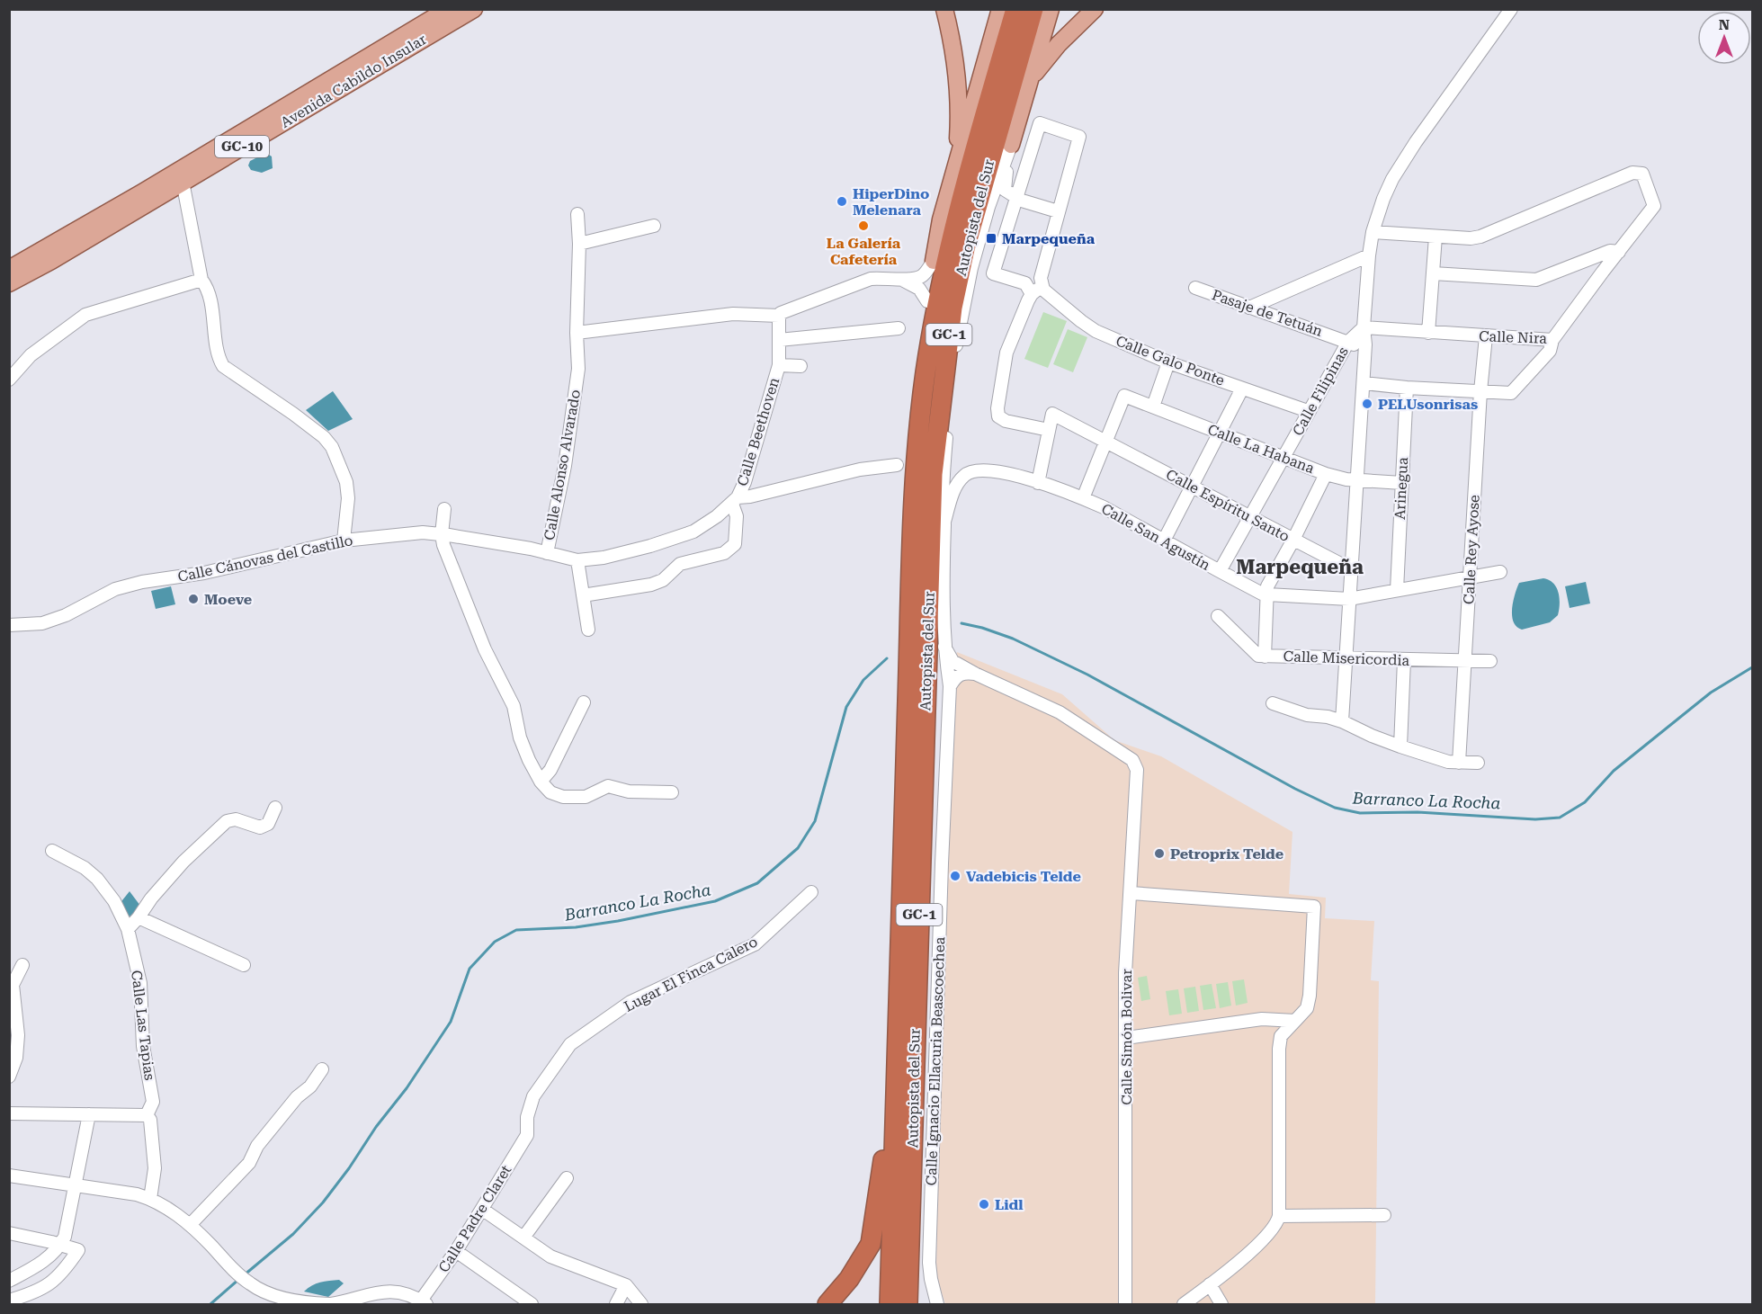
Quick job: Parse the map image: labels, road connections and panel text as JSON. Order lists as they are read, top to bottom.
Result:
{
  "streets": {
    "highway": ["Autopista del Sur", "GC-1"],
    "main road": ["Avenida Cabildo Insular", "GC-10"],
    "street": [
      "Pasaje de Tetuán",
      "Calle Nira",
      "Calle Galo Ponte",
      "Calle Filipinas",
      "Calle Beethoven",
      "Calle La Habana",
      "Calle Alonso Alvarado",
      "Arinegua",
      "Calle Espíritu Santo",
      "Calle San Agustín",
      "Calle Rey Ayose",
      "Calle Cánovas del Castillo",
      "Calle Misericordia",
      "Lugar El Finca Calero",
      "Calle Las Tapias",
      "Calle Simón Bolivar",
      "Calle Ignacio Ellacuria Beascoechea",
      "Calle Padre Claret"
    ]
  },
  "crossings": [
    ["Pasaje de Tetuán", "Calle Filipinas"],
    ["Calle Nira", "Calle Filipinas"],
    ["Calle Nira", "Calle Rey Ayose"],
    ["Calle Galo Ponte", "Calle Filipinas"],
    ["Calle Filipinas", "Calle La Habana"],
    ["Calle Filipinas", "Calle Espíritu Santo"],
    ["Calle Filipinas", "Calle San Agustín"],
    ["Calle Beethoven", "Calle Cánovas del Castillo"],
    ["Calle La Habana", "Arinegua"],
    ["Calle La Habana", "Calle Espíritu Santo"],
    ["Calle Alonso Alvarado", "Calle Cánovas del Castillo"],
    ["Arinegua", "Calle San Agustín"],
    ["Calle San Agustín", "Calle Rey Ayose"],
    ["Calle San Agustín", "Calle Ignacio Ellacuria Beascoechea"],
    ["Calle Rey Ayose", "Calle Misericordia"],
    ["Lugar El Finca Calero", "Calle Padre Claret"]
  ],
  "districts": ["Marpequeña"],
  "water": ["Barranco La Rocha"],
  "places": {
    "other": [
      "HiperDino Melenara",
      "La Galería Cafetería",
      "PELUsonrisas",
      "Moeve",
      "Petroprix Telde",
      "Vadebicis Telde",
      "Lidl"
    ],
    "transit": ["Marpequeña"]
  },
  "north": "top"
}
